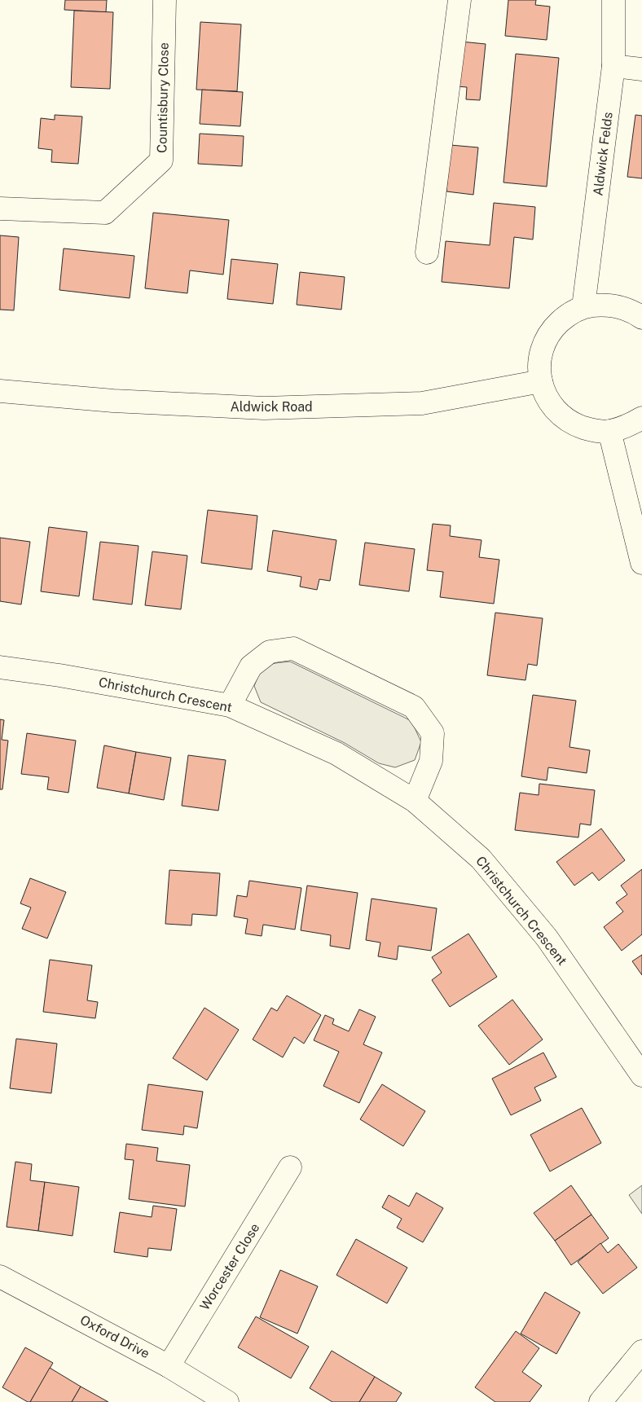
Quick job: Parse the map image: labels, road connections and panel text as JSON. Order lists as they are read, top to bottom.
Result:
{
  "streets": {
    "street": [
      "Countisbury Close",
      "Aldwick Felds",
      "Aldwick Road",
      "Christchurch Crescent",
      "Worcester Close",
      "Oxford Drive"
    ]
  },
  "crossings": [
    ["Worcester Close", "Oxford Drive"]
  ]
}
